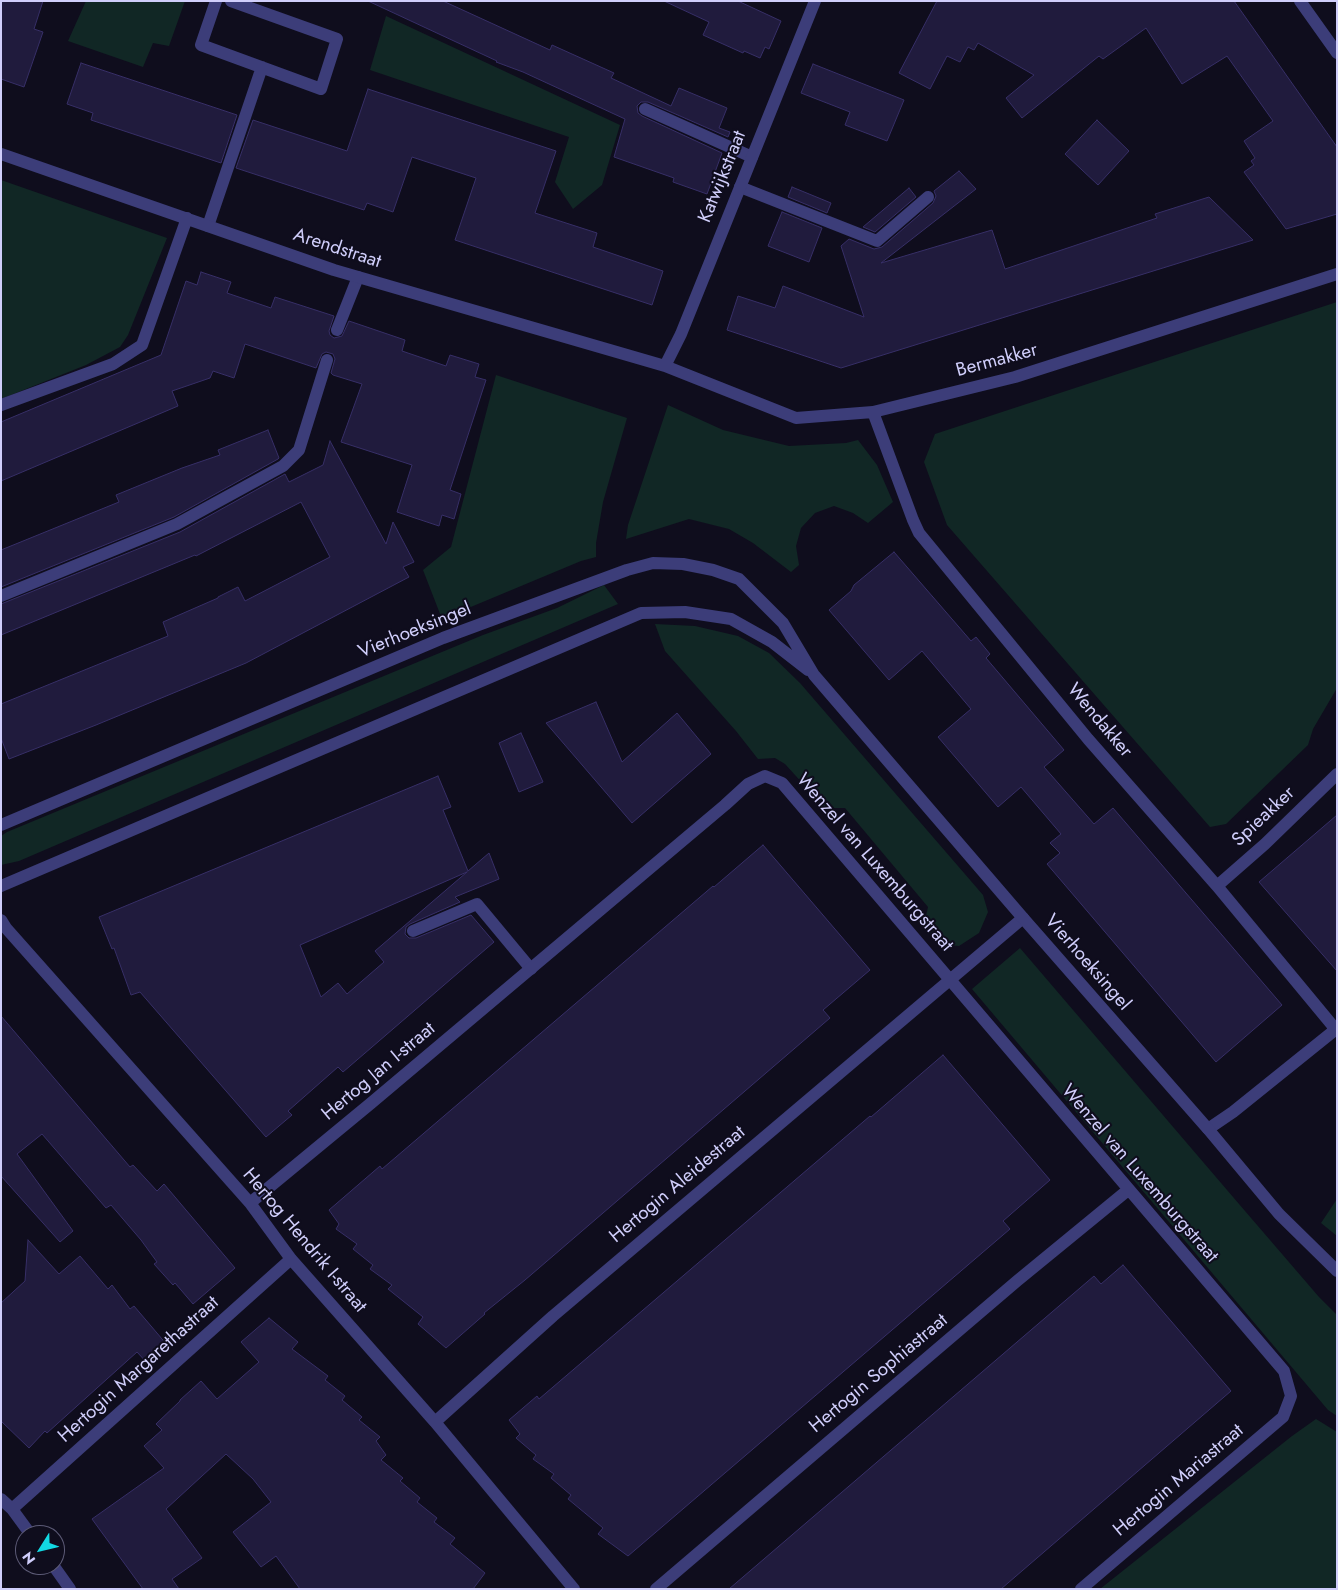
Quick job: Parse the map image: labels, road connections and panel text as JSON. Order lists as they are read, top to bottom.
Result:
{
  "streets": {
    "street": [
      "Katwijkstraat",
      "Arendstraat",
      "Bermakker",
      "Vierhoeksingel",
      "Wendakker",
      "Spieakker",
      "Wenzel van Luxemburgstraat",
      "Hertog Jan I-straat",
      "Hertogin Aleidestraat",
      "Hertog Hendrik I-straat",
      "Hertogin Margarethastraat",
      "Hertogin Sophiastraat",
      "Hertogin Mariastraat"
    ]
  },
  "crossings": [
    ["Katwijkstraat", "Arendstraat"],
    ["Katwijkstraat", "Bermakker"],
    ["Arendstraat", "Bermakker"],
    ["Bermakker", "Wendakker"],
    ["Vierhoeksingel", "Wendakker"],
    ["Vierhoeksingel", "Wenzel van Luxemburgstraat"],
    ["Wendakker", "Spieakker"],
    ["Wenzel van Luxemburgstraat", "Hertog Jan I-straat"],
    ["Wenzel van Luxemburgstraat", "Hertogin Aleidestraat"],
    ["Wenzel van Luxemburgstraat", "Hertogin Sophiastraat"],
    ["Wenzel van Luxemburgstraat", "Hertogin Mariastraat"],
    ["Hertog Jan I-straat", "Hertog Hendrik I-straat"],
    ["Hertogin Aleidestraat", "Hertog Hendrik I-straat"],
    ["Hertog Hendrik I-straat", "Hertogin Margarethastraat"]
  ],
  "north": "bottom left"
}
